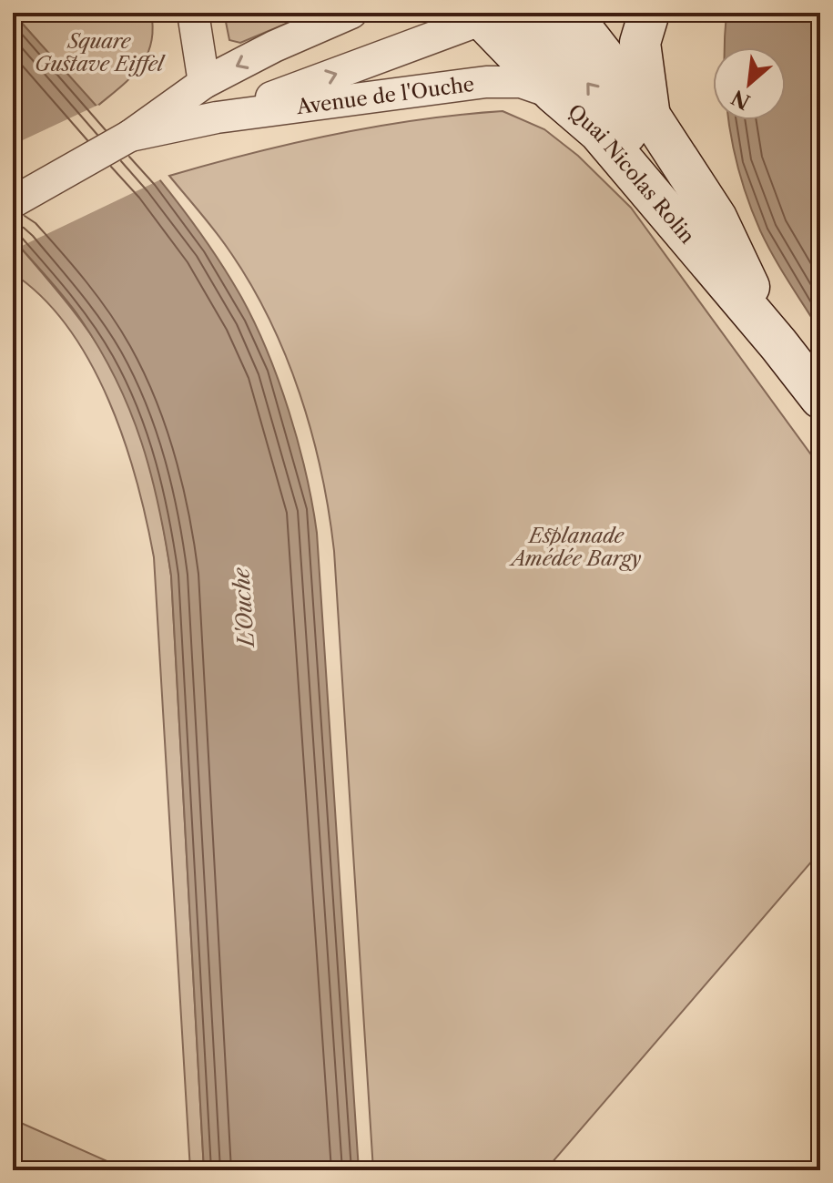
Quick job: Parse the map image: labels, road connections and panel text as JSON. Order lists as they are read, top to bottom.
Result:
{
  "streets": {
    "street": ["Avenue de l'Ouche", "Quai Nicolas Rolin"]
  },
  "crossings": [
    ["Avenue de l'Ouche", "Quai Nicolas Rolin"]
  ],
  "water": ["L'Ouche"],
  "parks": ["Square Gustave Eiffel", "Esplanade Amédée Bargy"],
  "north": "bottom left"
}
